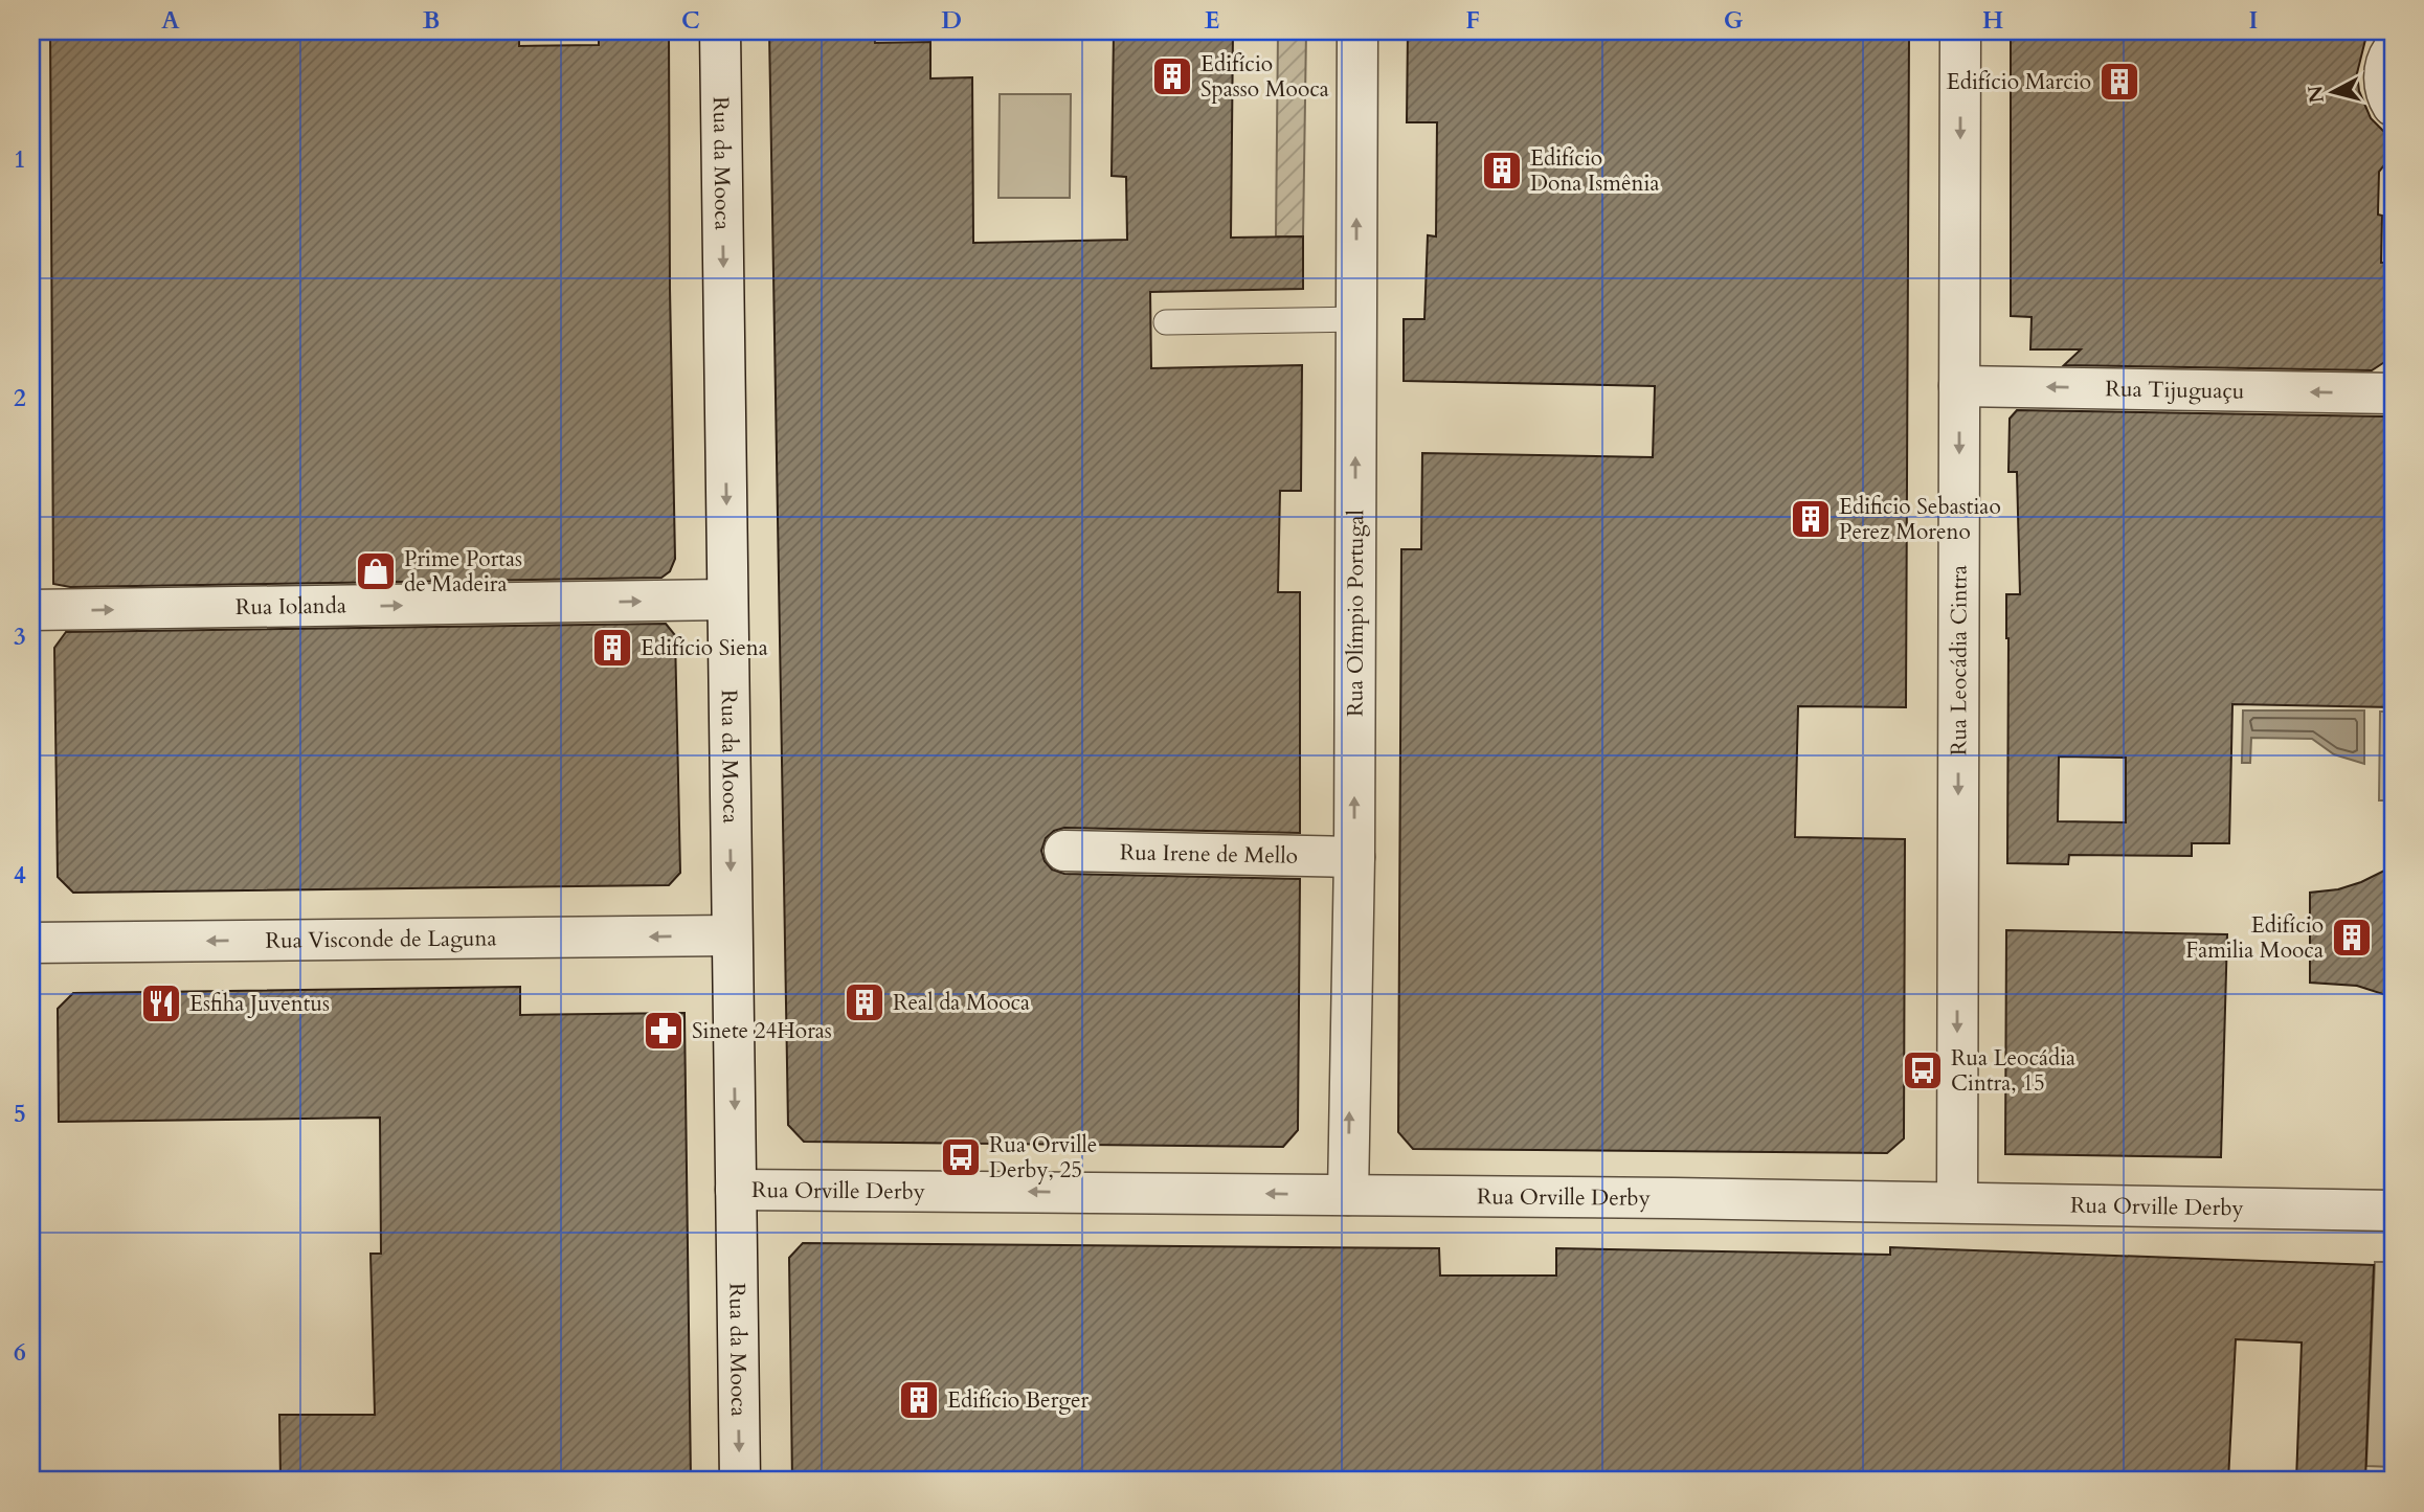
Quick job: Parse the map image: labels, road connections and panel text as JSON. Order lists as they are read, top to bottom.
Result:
{
  "streets": {
    "street": [
      "Rua da Mooca",
      "Rua Tijuguaçu",
      "Rua Iolanda",
      "Rua Olímpio Portugal",
      "Rua Leocádia Cintra",
      "Rua Irene de Mello",
      "Rua Visconde de Laguna",
      "Rua Orville Derby"
    ]
  },
  "crossings": [
    ["Rua da Mooca", "Rua Iolanda"],
    ["Rua da Mooca", "Rua Visconde de Laguna"],
    ["Rua da Mooca", "Rua Orville Derby"],
    ["Rua Tijuguaçu", "Rua Leocádia Cintra"],
    ["Rua Olímpio Portugal", "Rua Irene de Mello"],
    ["Rua Olímpio Portugal", "Rua Orville Derby"],
    ["Rua Leocádia Cintra", "Rua Orville Derby"]
  ],
  "one_way": [
    "Rua da Mooca",
    "Rua Tijuguaçu",
    "Rua Iolanda",
    "Rua Olímpio Portugal",
    "Rua Leocádia Cintra",
    "Rua Visconde de Laguna",
    "Rua Orville Derby"
  ],
  "places": {
    "building": [
      "Edifício Spasso Mooca",
      "Edifício Marcio",
      "Edifício Dona Ismênia",
      "Edificio Sebastiao Perez Moreno",
      "Edifício Siena",
      "Edifício Familia Mooca",
      "Real da Mooca",
      "Edifício Berger"
    ],
    "shop": ["Prime Portas de Madeira"],
    "restaurant": ["Esfiha Juventus"],
    "pharmacy": ["Sinete 24Horas"],
    "bus stop": ["Rua Leocádia Cintra, 15", "Rua Orville Derby, 25"]
  },
  "north": "left",
  "grid": {
    "columns": [
      "A",
      "B",
      "C",
      "D",
      "E",
      "F",
      "G",
      "H",
      "I"
    ],
    "rows": [
      "1",
      "2",
      "3",
      "4",
      "5",
      "6"
    ]
  }
}
